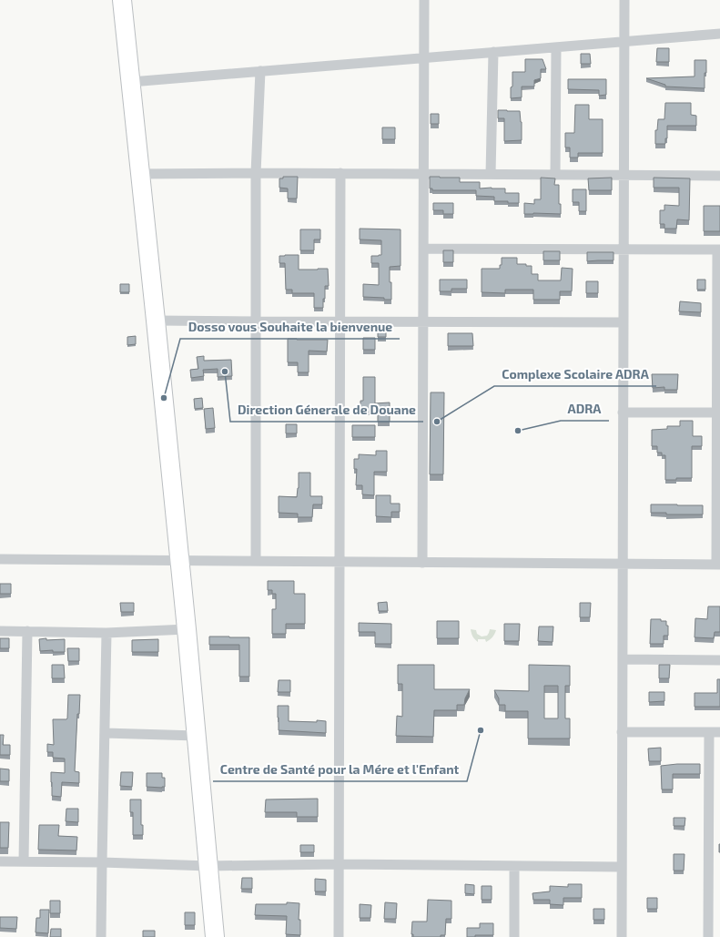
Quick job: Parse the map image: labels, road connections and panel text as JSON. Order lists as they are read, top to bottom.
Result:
{
  "places": [
    "Direction Génerale de Douane",
    "Dosso vous Souhaite la bienvenue",
    "Complexe Scolaire ADRA",
    "ADRA",
    "Centre de Santé pour la Mére et l'Enfant"
  ]
}
